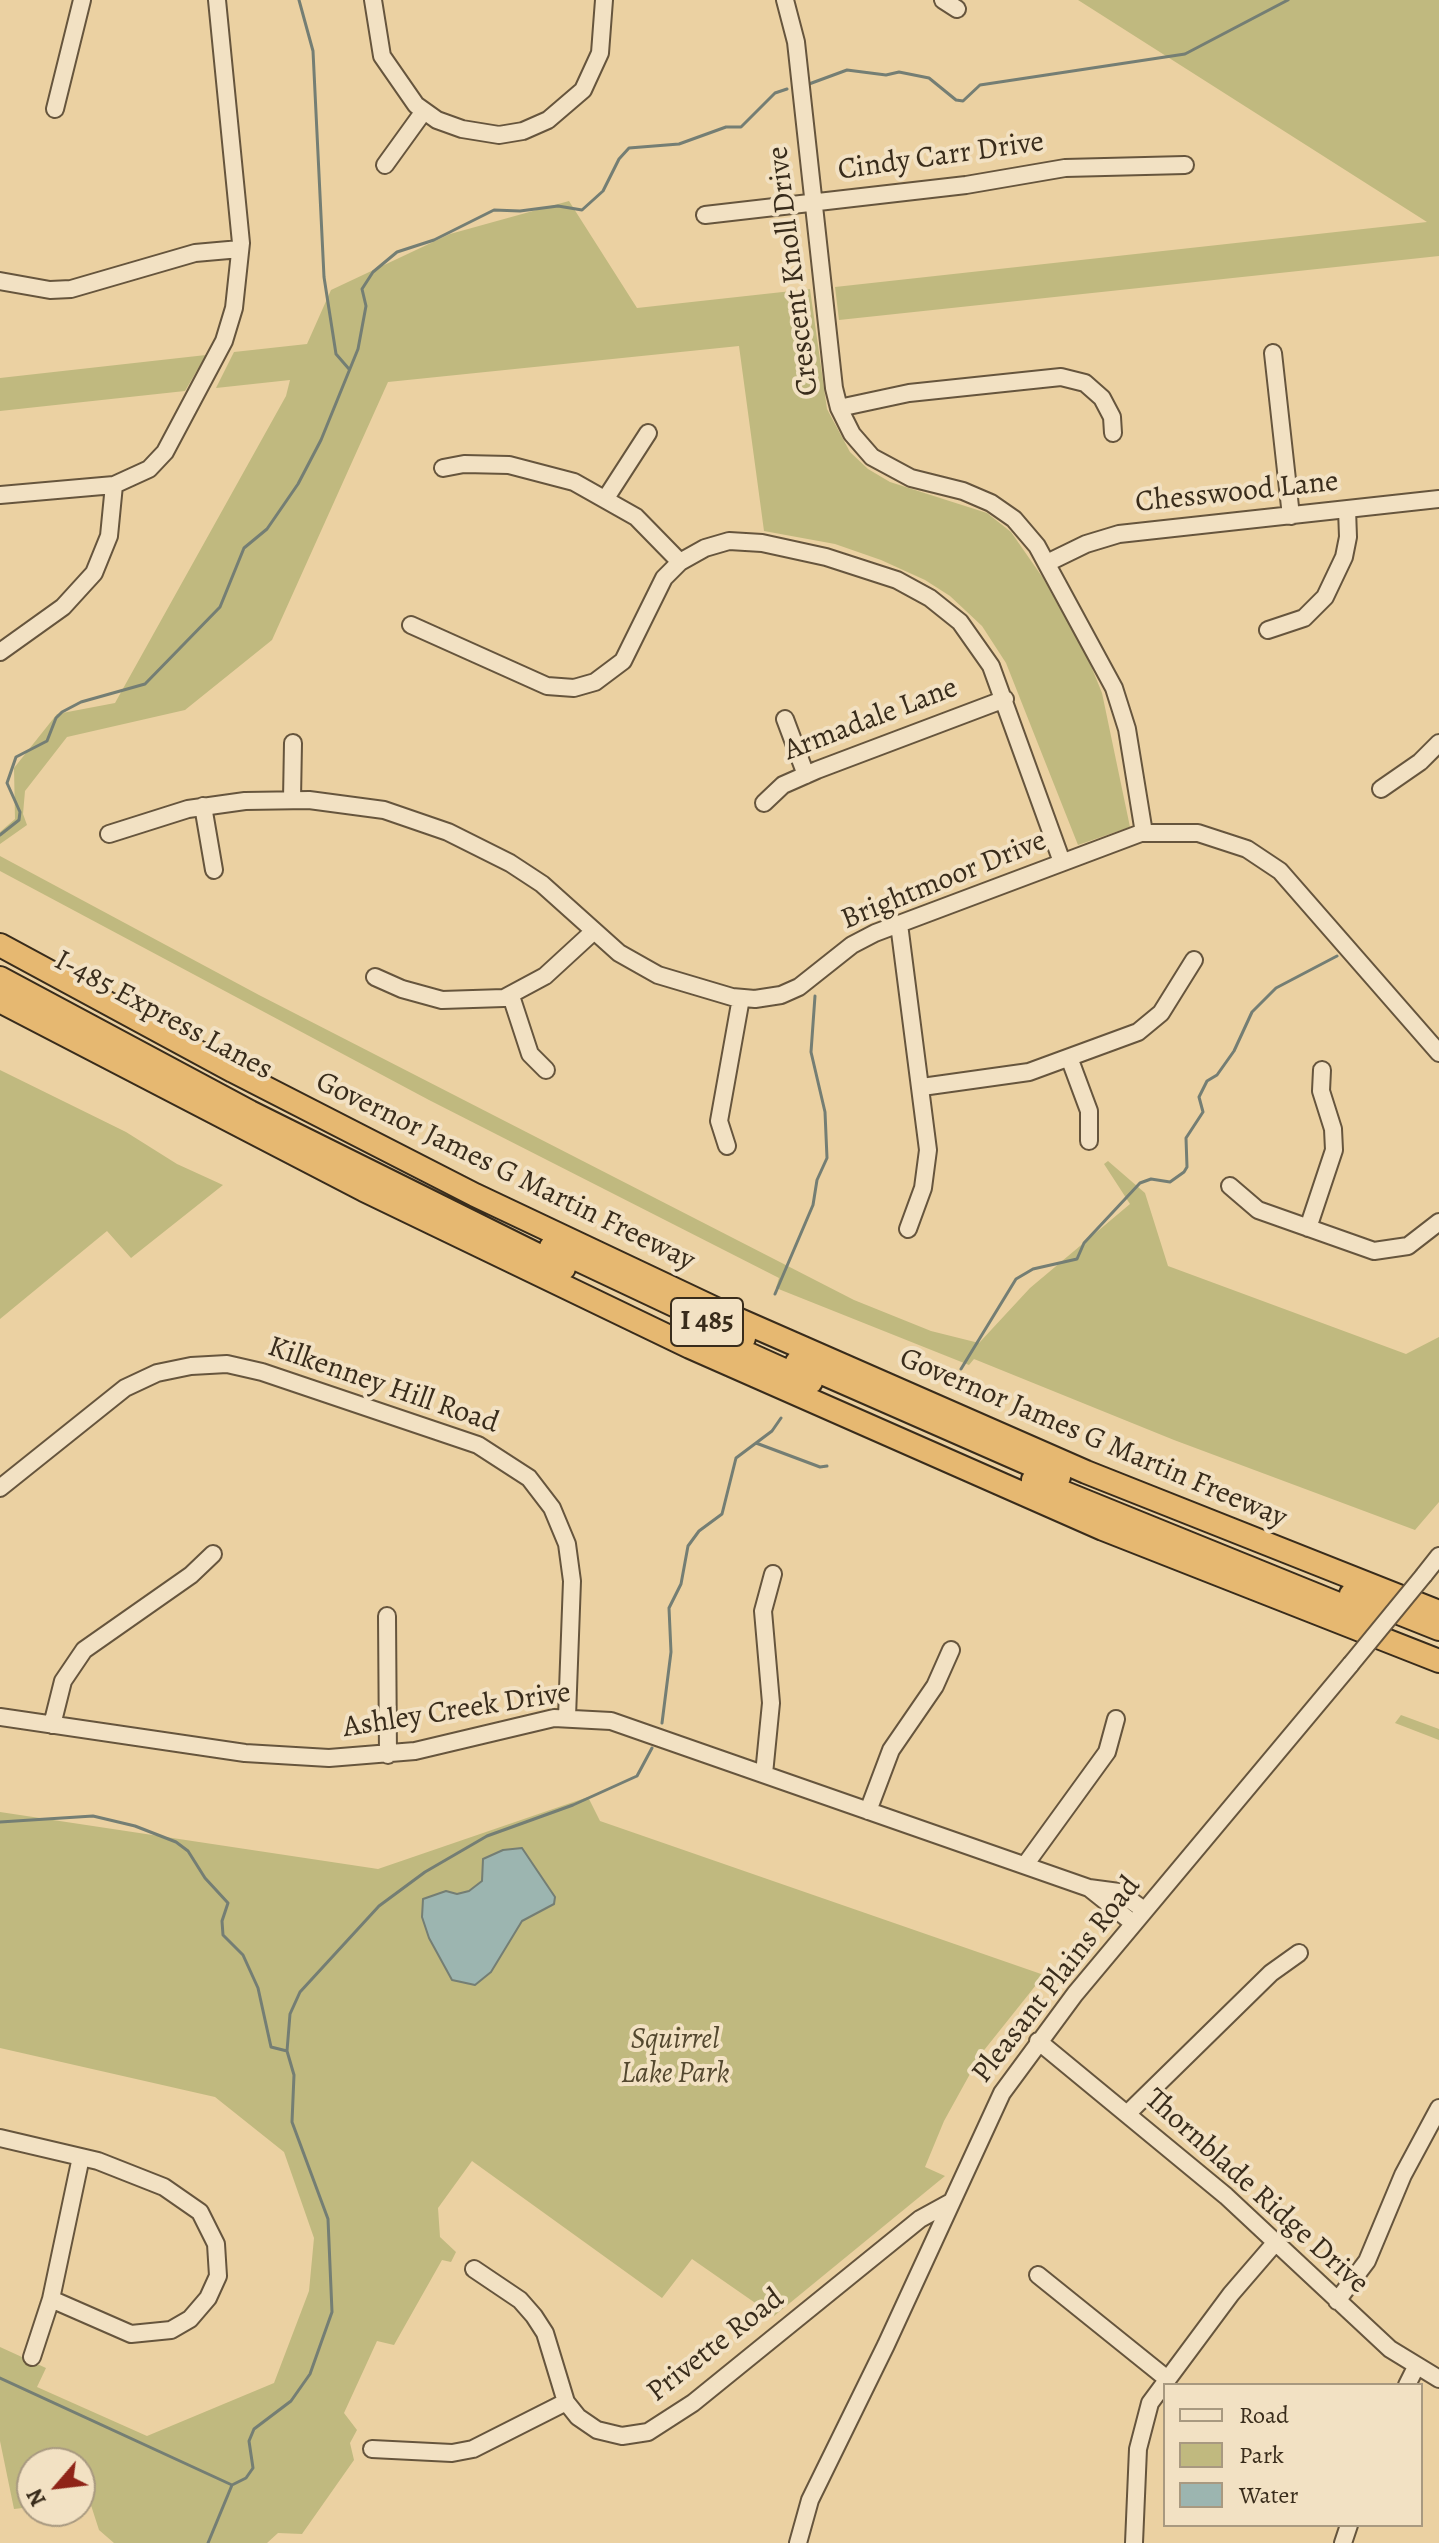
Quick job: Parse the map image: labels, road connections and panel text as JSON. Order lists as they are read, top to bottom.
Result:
{
  "streets": {
    "highway": ["I-485 Express Lanes", "Governor James G Martin Freeway", "I 485"],
    "street": [
      "Cindy Carr Drive",
      "Crescent Knoll Drive",
      "Chesswood Lane",
      "Armadale Lane",
      "Brightmoor Drive",
      "Kilkenney Hill Road",
      "Ashley Creek Drive",
      "Pleasant Plains Road",
      "Thornblade Ridge Drive",
      "Privette Road"
    ]
  },
  "crossings": [
    ["Cindy Carr Drive", "Crescent Knoll Drive"],
    ["Crescent Knoll Drive", "Chesswood Lane"],
    ["Crescent Knoll Drive", "Brightmoor Drive"],
    ["Kilkenney Hill Road", "Ashley Creek Drive"],
    ["Ashley Creek Drive", "Pleasant Plains Road"],
    ["Pleasant Plains Road", "Thornblade Ridge Drive"],
    ["Pleasant Plains Road", "Privette Road"]
  ],
  "parks": ["Squirrel Lake Park"],
  "legend": ["Road", "Park", "Water"],
  "north": "bottom left"
}
